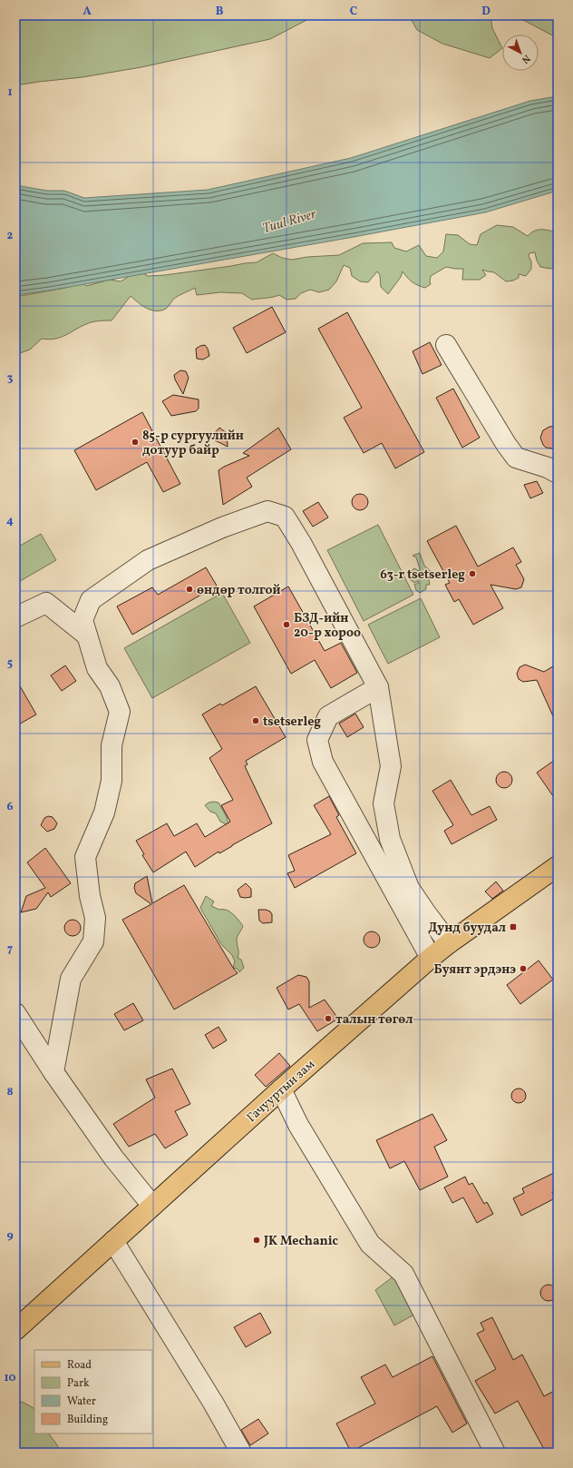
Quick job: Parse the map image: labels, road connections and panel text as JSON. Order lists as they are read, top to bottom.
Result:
{
  "streets": {
    "main road": ["Гачууртын зам"]
  },
  "water": ["Tuul River"],
  "places": {
    "other": [
      "85-р сургуулийн дотуур байр",
      "63-r tsetserleg",
      "өндөр толгой",
      "БЗД-ийн 20-р хороо",
      "tsetserleg",
      "Буянт эрдэнэ",
      "талын төгөл",
      "JK Mechanic"
    ],
    "transit": ["Дунд буудал"]
  },
  "legend": [
    "Road",
    "Park",
    "Water",
    "Building"
  ],
  "north": "bottom right",
  "grid": {
    "columns": [
      "A",
      "B",
      "C",
      "D"
    ],
    "rows": [
      "1",
      "2",
      "3",
      "4",
      "5",
      "6",
      "7",
      "8",
      "9",
      "10"
    ]
  }
}
